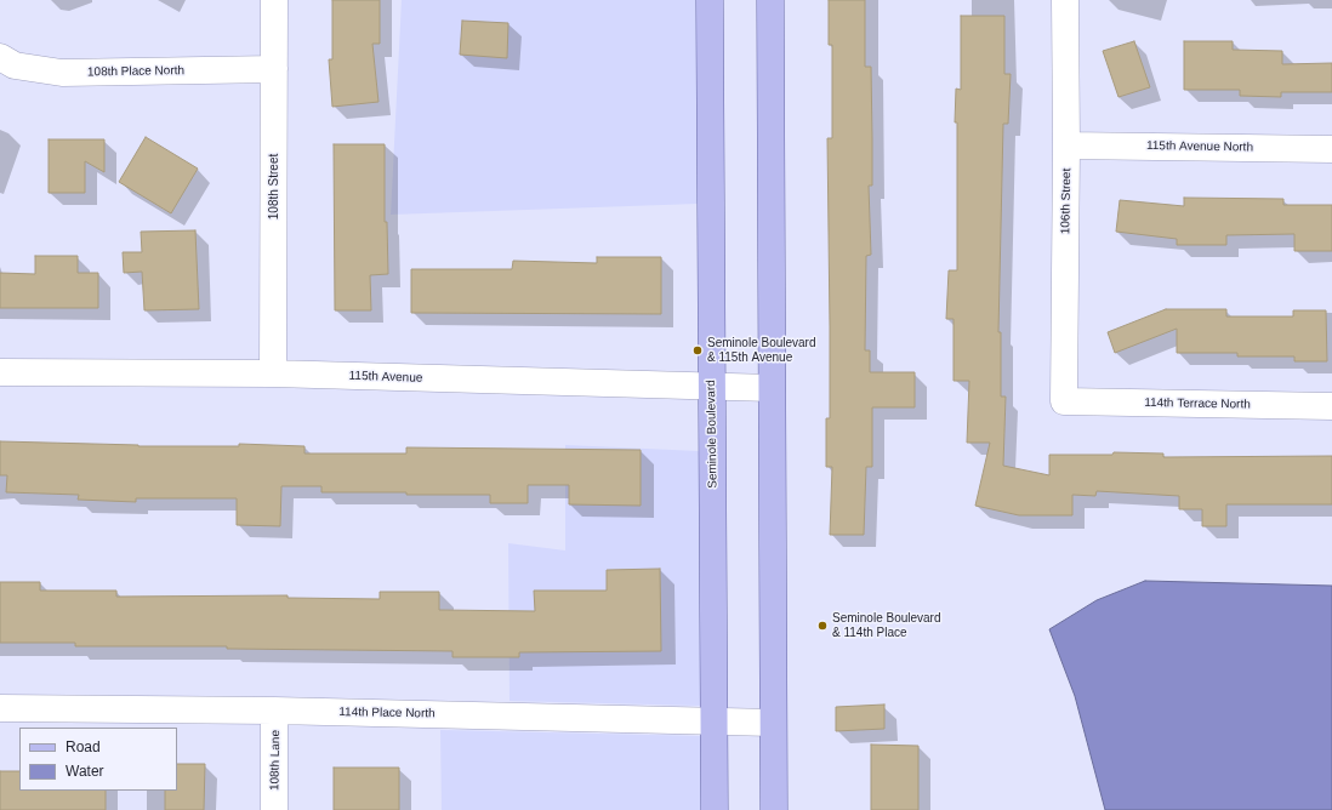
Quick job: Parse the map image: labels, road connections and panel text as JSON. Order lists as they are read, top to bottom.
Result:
{
  "streets": {
    "main road": ["Seminole Boulevard"],
    "street": [
      "108th Place North",
      "115th Avenue North",
      "108th Street",
      "106th Street",
      "115th Avenue",
      "114th Terrace North",
      "114th Place North",
      "108th Lane"
    ]
  },
  "crossings": [
    ["108th Place North", "108th Street"],
    ["115th Avenue North", "106th Street"],
    ["108th Street", "115th Avenue"],
    ["106th Street", "114th Terrace North"],
    ["115th Avenue", "Seminole Boulevard"],
    ["Seminole Boulevard", "114th Place North"],
    ["114th Place North", "108th Lane"]
  ],
  "places": ["Seminole Boulevard & 115th Avenue", "Seminole Boulevard & 114th Place"],
  "legend": ["Road", "Water"]
}
